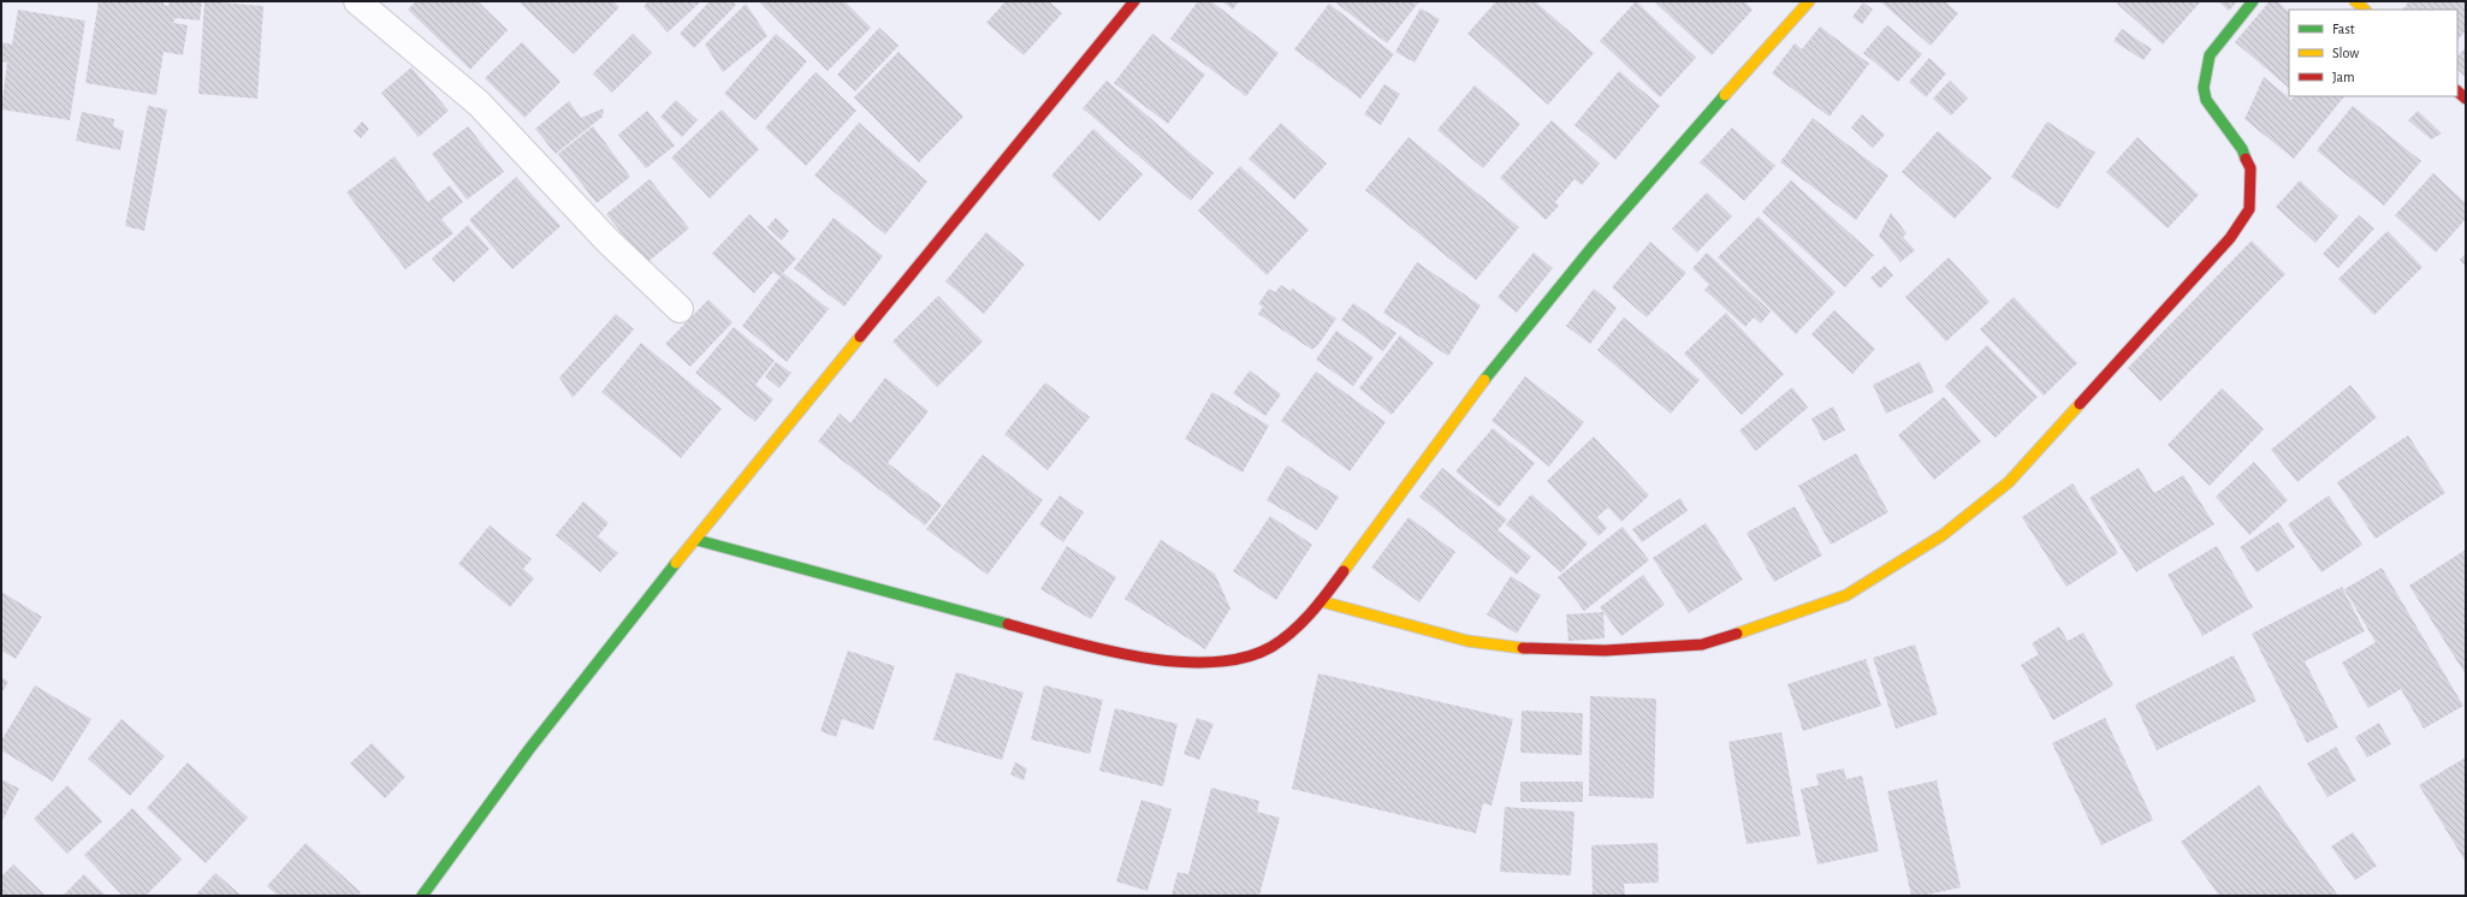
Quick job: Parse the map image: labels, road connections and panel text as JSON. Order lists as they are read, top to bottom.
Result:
{
  "legend": ["Fast", "Slow", "Jam"]
}
